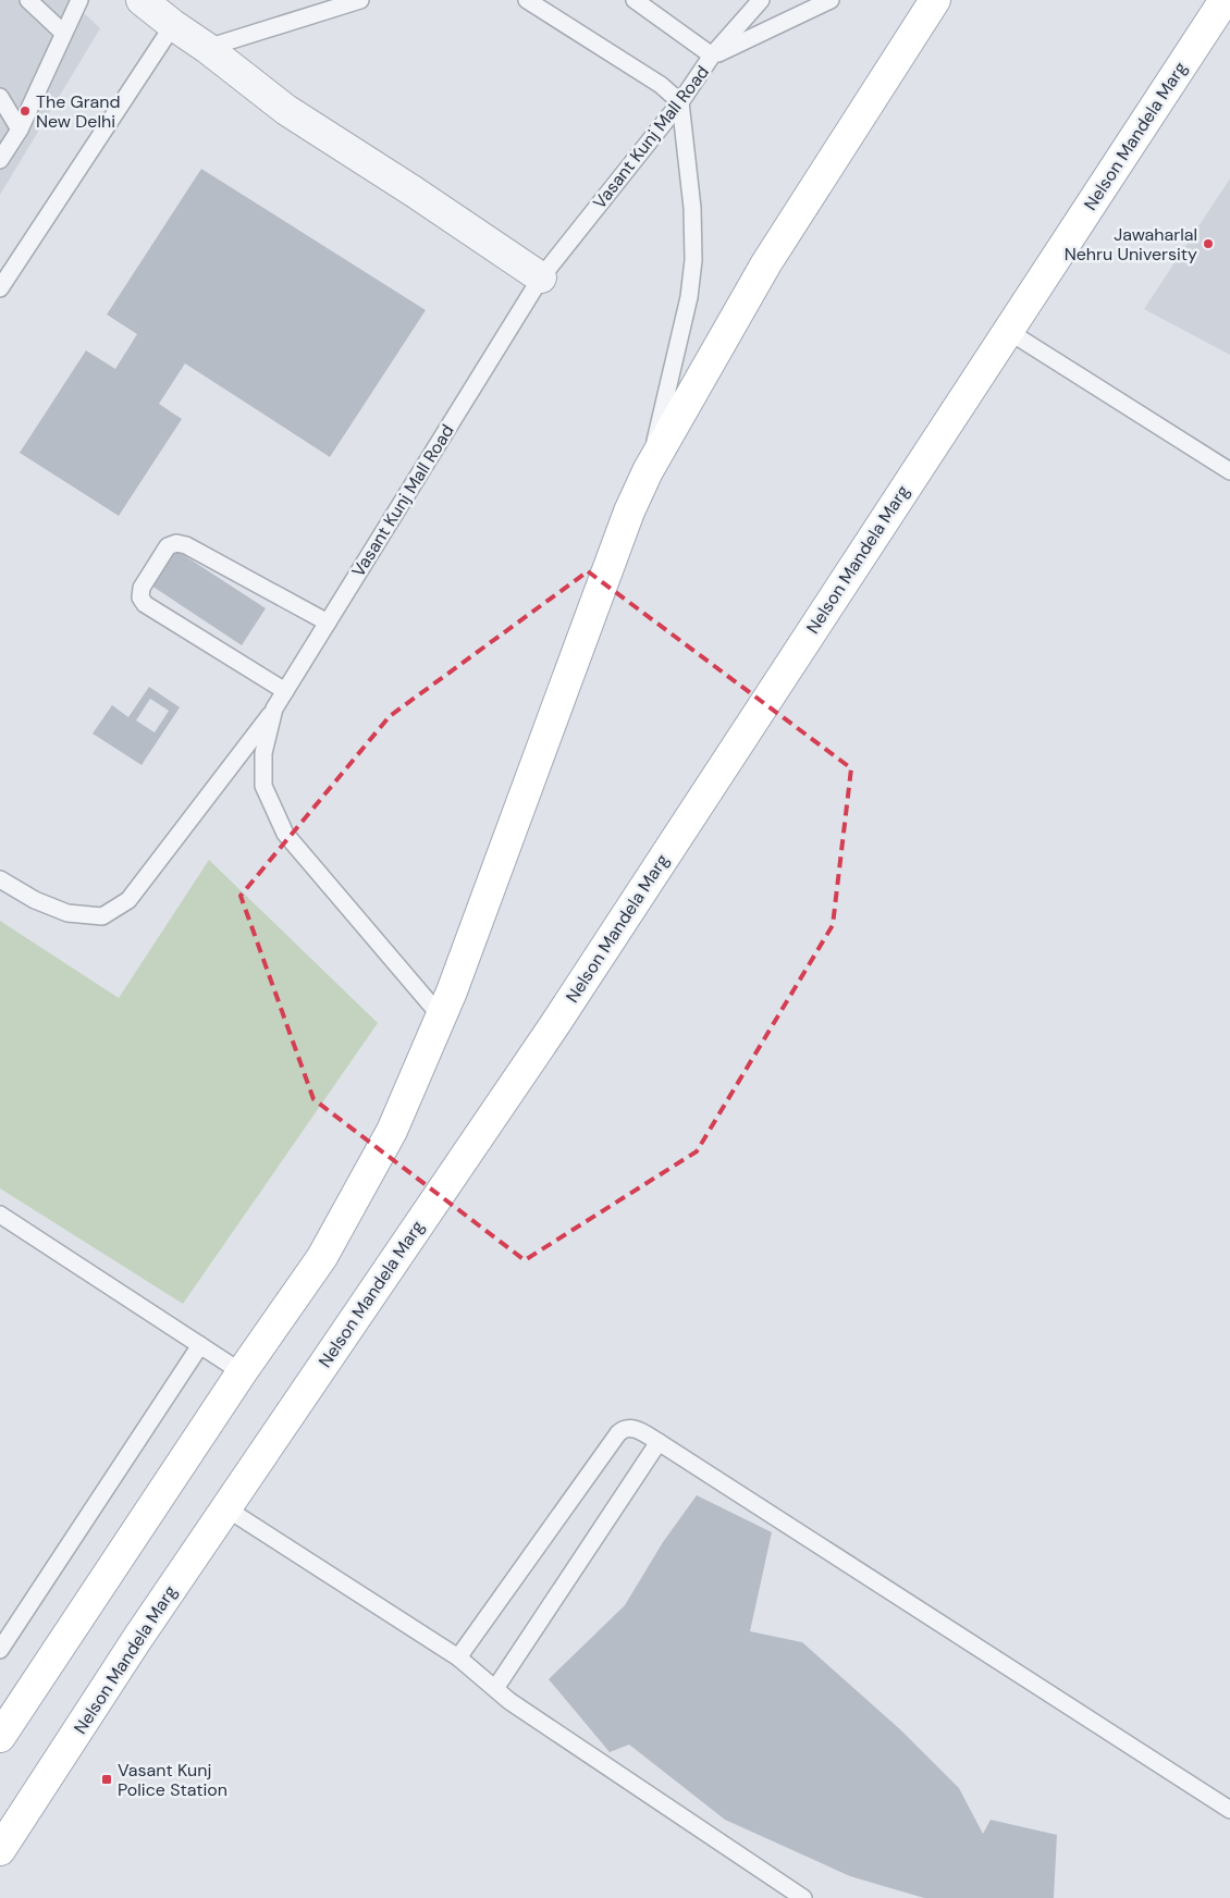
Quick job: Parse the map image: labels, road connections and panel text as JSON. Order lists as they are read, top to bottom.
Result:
{
  "streets": {
    "main road": ["Nelson Mandela Marg"],
    "lane": ["Vasant Kunj Mall Road"]
  },
  "places": {
    "other": ["The Grand New Delhi", "Jawaharlal Nehru University"],
    "transit": ["Vasant Kunj Police Station"]
  }
}
